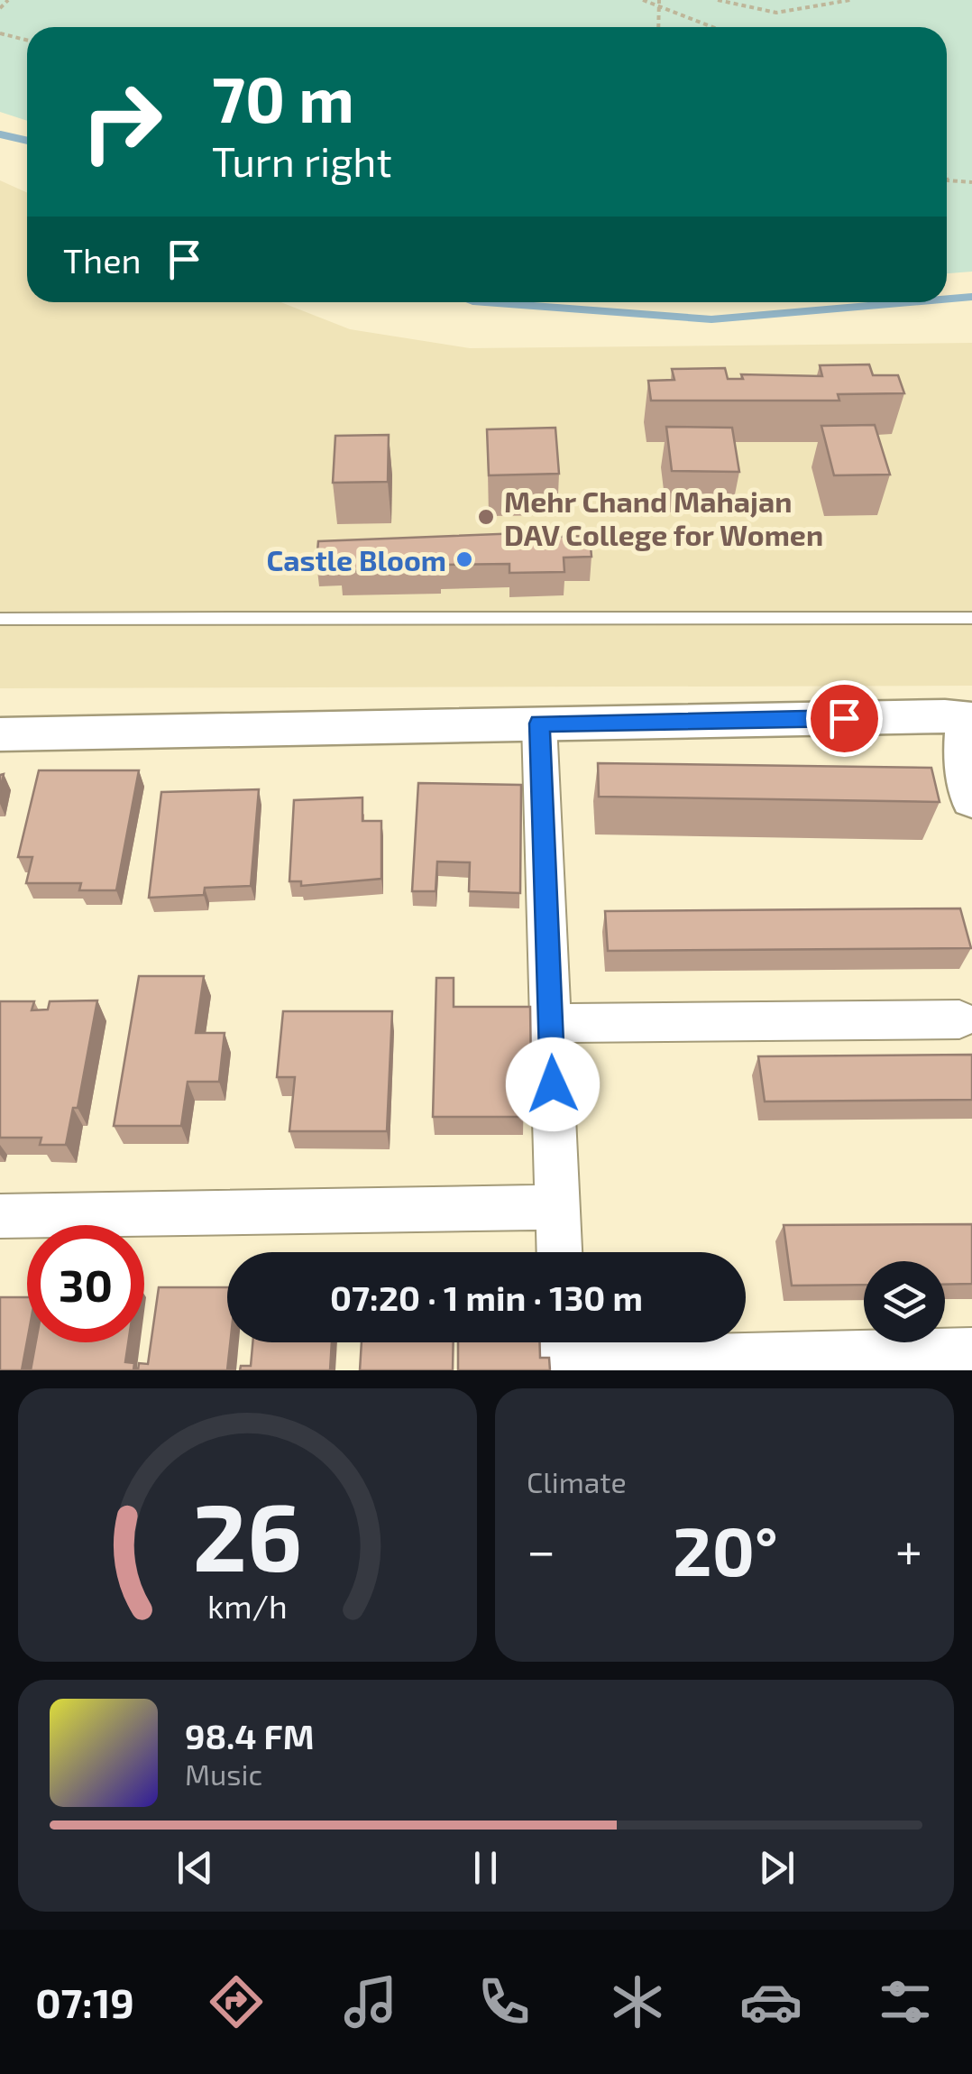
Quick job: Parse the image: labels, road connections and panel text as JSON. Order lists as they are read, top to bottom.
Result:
{
  "places": ["Mehr Chand Mahajan DAV College for Women", "Castle Bloom"],
  "page": {
    "turn": ["70 m", "Turn right"],
    "then": "Then",
    "limit": "30",
    "trip": "07:20 · 1 min · 130 m",
    "tile": "Climate",
    "heat": ["−", "20°", "+"],
    "song": ["98.4 FM", "Music"],
    "tabs": "07:19",
    "gauge": ["26", "km/h"]
  }
}
